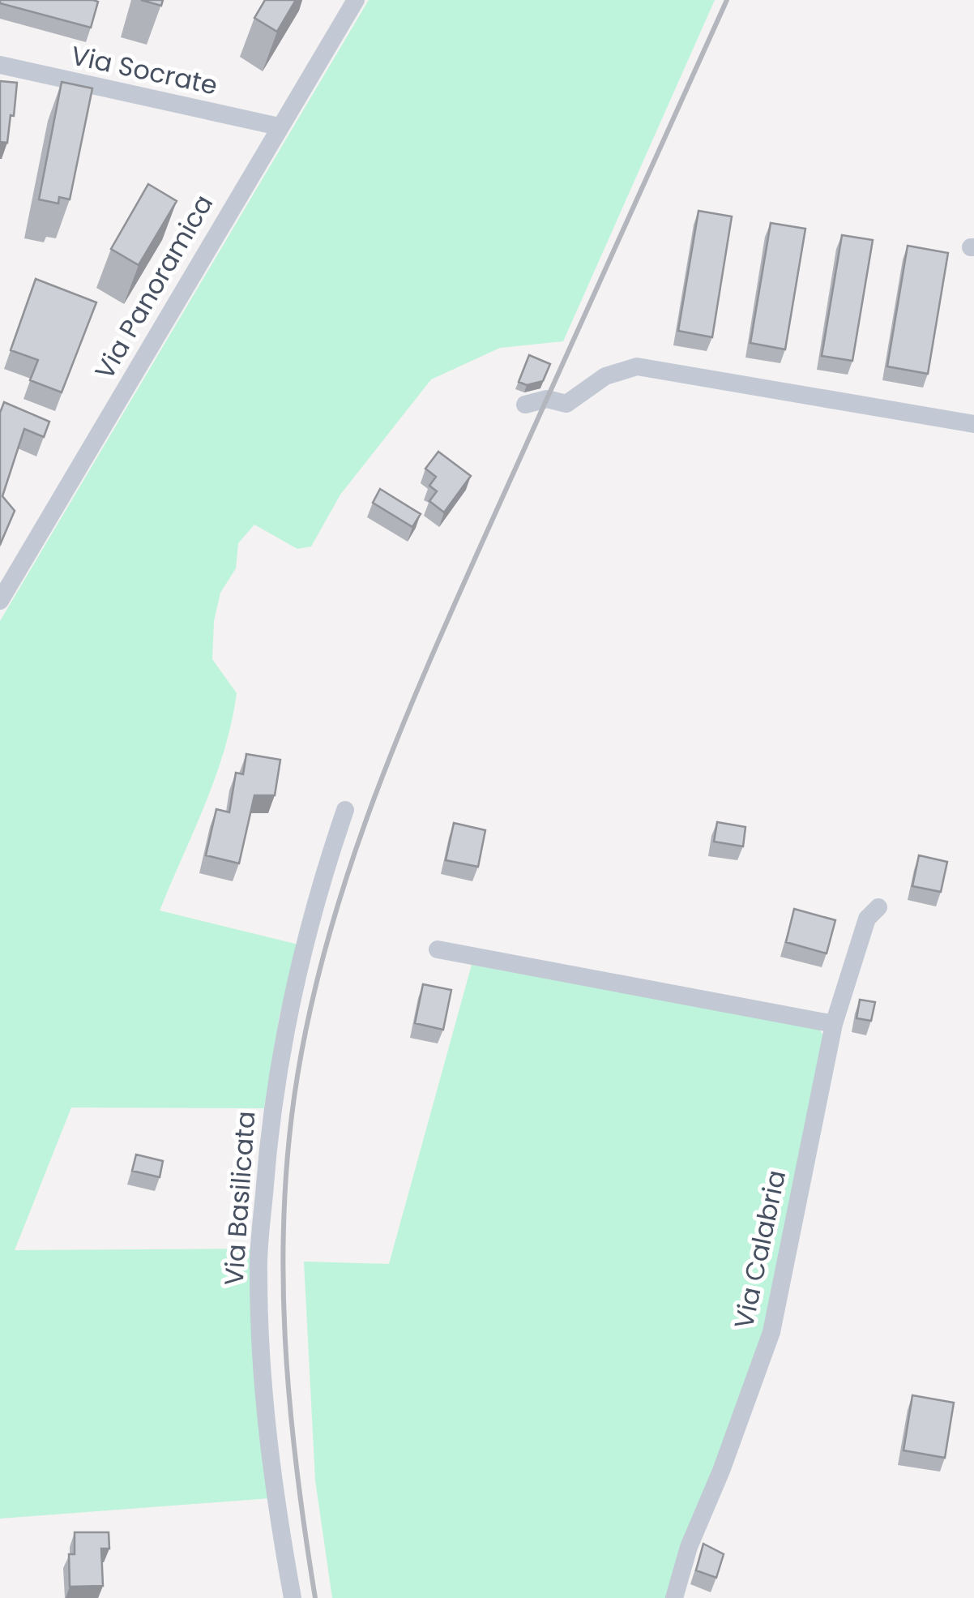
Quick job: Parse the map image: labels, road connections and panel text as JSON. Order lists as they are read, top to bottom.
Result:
{
  "streets": {
    "street": [
      "Via Socrate",
      "Via Panoramica",
      "Via Basilicata",
      "Via Calabria"
    ]
  },
  "crossings": [
    ["Via Socrate", "Via Panoramica"]
  ]
}
